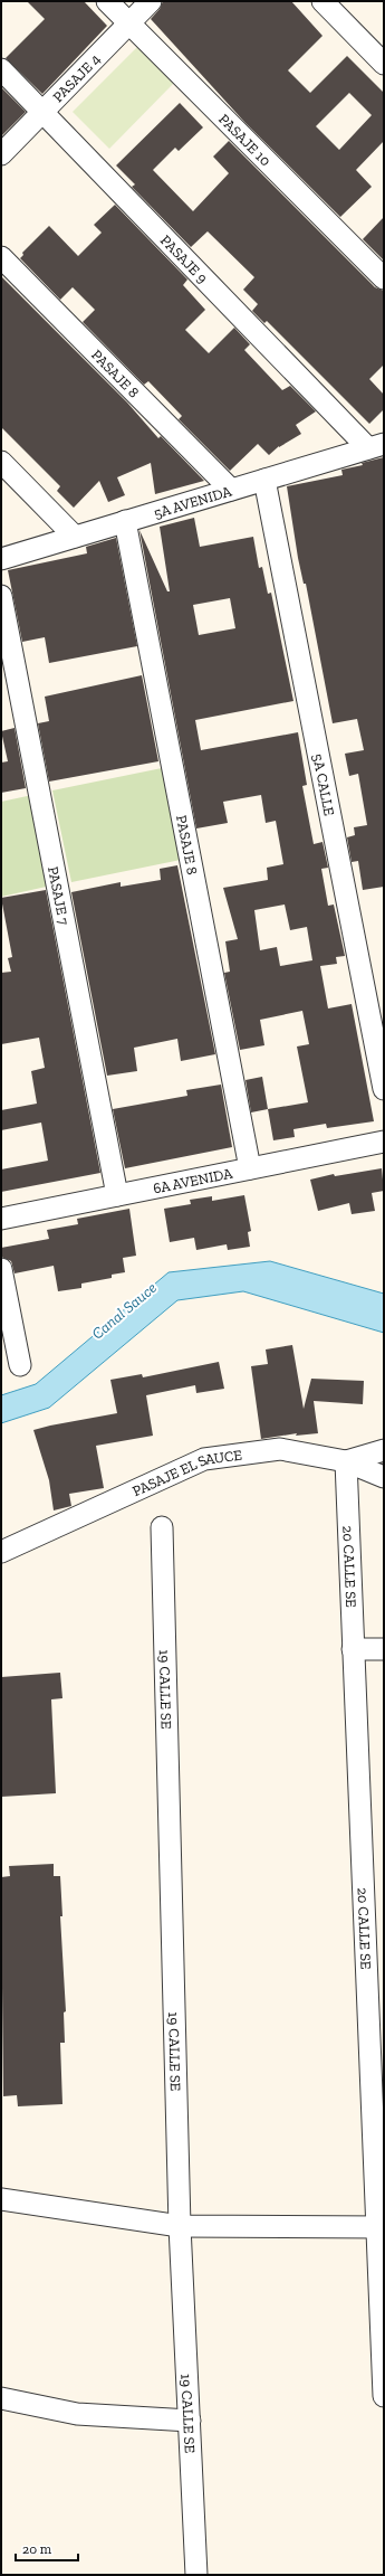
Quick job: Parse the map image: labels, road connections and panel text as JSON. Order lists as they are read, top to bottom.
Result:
{
  "streets": {
    "street": [
      "PASAJE 4",
      "PASAJE 10",
      "PASAJE 9",
      "PASAJE 8",
      "5A AVENIDA",
      "5A CALLE",
      "PASAJE 7",
      "6A AVENIDA",
      "PASAJE EL SAUCE",
      "20 CALLE SE",
      "19 CALLE SE"
    ]
  },
  "crossings": [
    ["PASAJE 4", "PASAJE 10"],
    ["PASAJE 4", "PASAJE 9"],
    ["PASAJE 9", "5A AVENIDA"],
    ["PASAJE 8", "5A AVENIDA"],
    ["PASAJE 8", "6A AVENIDA"],
    ["5A AVENIDA", "5A CALLE"],
    ["PASAJE 7", "6A AVENIDA"],
    ["PASAJE EL SAUCE", "20 CALLE SE"]
  ],
  "water": ["Canal Sauce"],
  "scale_bar": "20 m"
}
